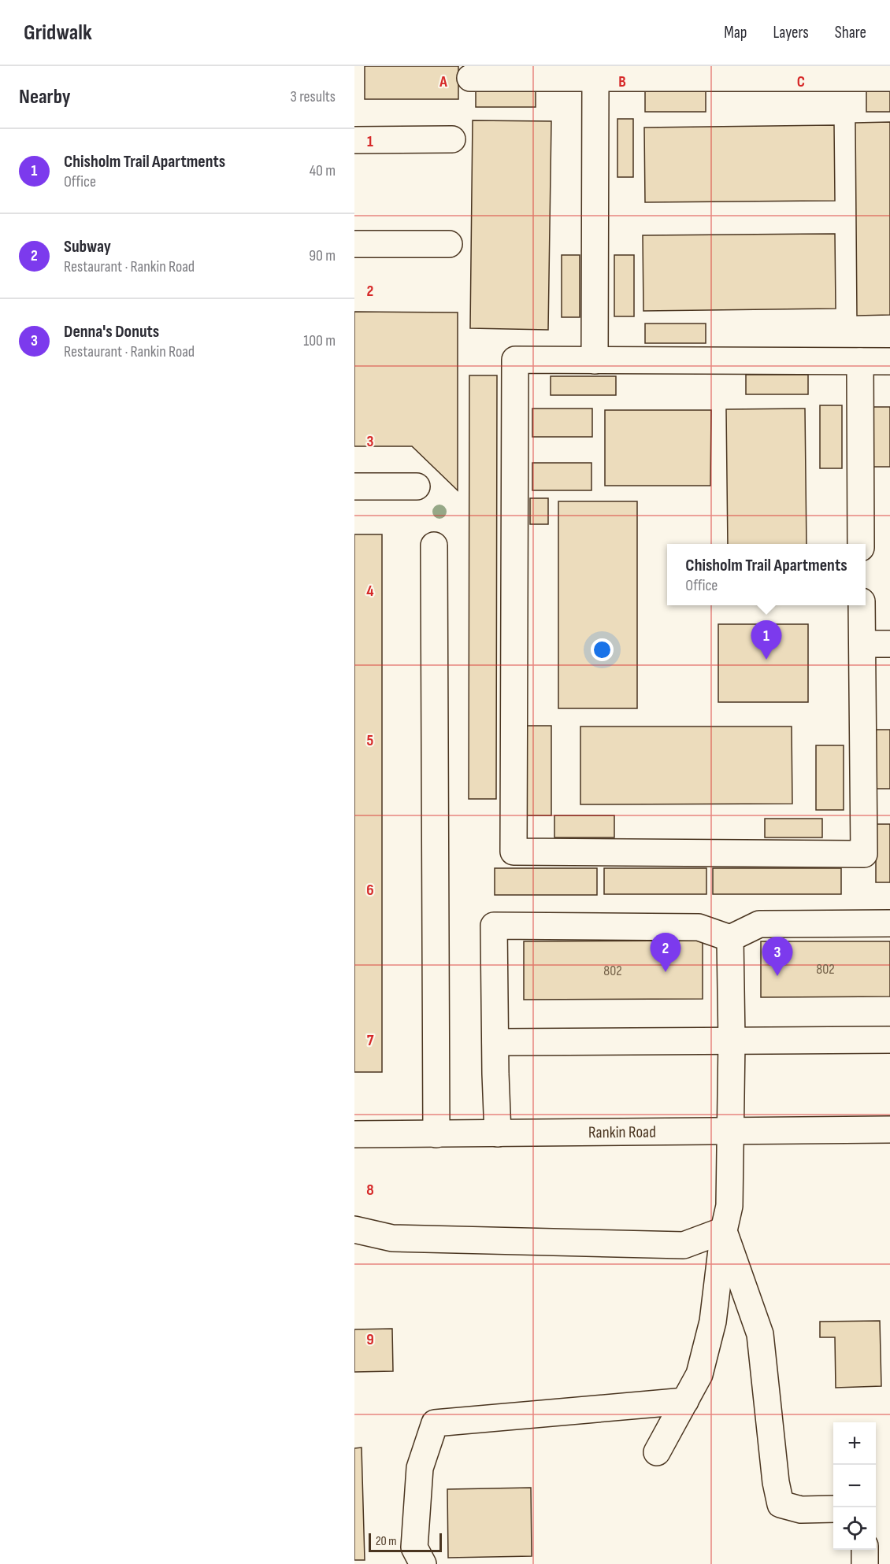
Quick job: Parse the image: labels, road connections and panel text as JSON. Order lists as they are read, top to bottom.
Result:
{
  "streets": {
    "main road": ["Rankin Road"]
  },
  "house_numbers": ["802", "802"],
  "scale_bar": "20 m",
  "page": {
    "header": "Gridwalk",
    "nav": ["Map", "Layers", "Share"],
    "heading": ["Nearby", "3 results"],
    "list": [
      {
        "mark": "1",
        "name": "Chisholm Trail Apartments",
        "note": "Office",
        "value": "40 m"
      },
      {
        "mark": "2",
        "name": "Subway",
        "note": "Restaurant · Rankin Road",
        "value": "90 m"
      },
      {
        "mark": "3",
        "name": "Denna's Donuts",
        "note": "Restaurant · Rankin Road",
        "value": "100 m"
      }
    ],
    "popup": ["Chisholm Trail Apartments", "Office"],
    "pins": ["1", "2", "3"],
    "map_buttons": ["+", "−"],
    "scale": "20 m"
  },
  "grid": {
    "columns": ["A", "B", "C"],
    "rows": [
      "1",
      "2",
      "3",
      "4",
      "5",
      "6",
      "7",
      "8",
      "9"
    ]
  }
}
